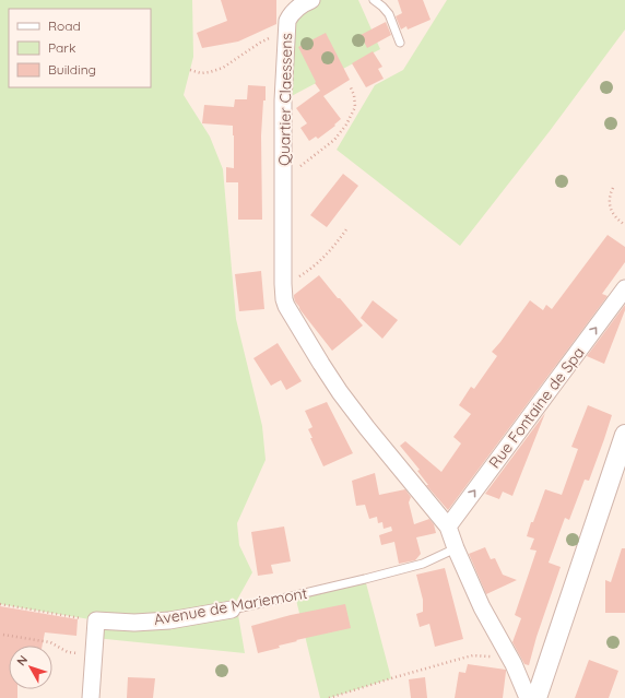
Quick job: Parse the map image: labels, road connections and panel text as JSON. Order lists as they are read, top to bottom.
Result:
{
  "streets": {
    "street": ["Quartier Claessens", "Rue Fontaine de Spa", "Avenue de Mariemont"]
  },
  "crossings": [
    ["Quartier Claessens", "Rue Fontaine de Spa"]
  ],
  "legend": ["Road", "Park", "Building"],
  "north": "top left"
}
